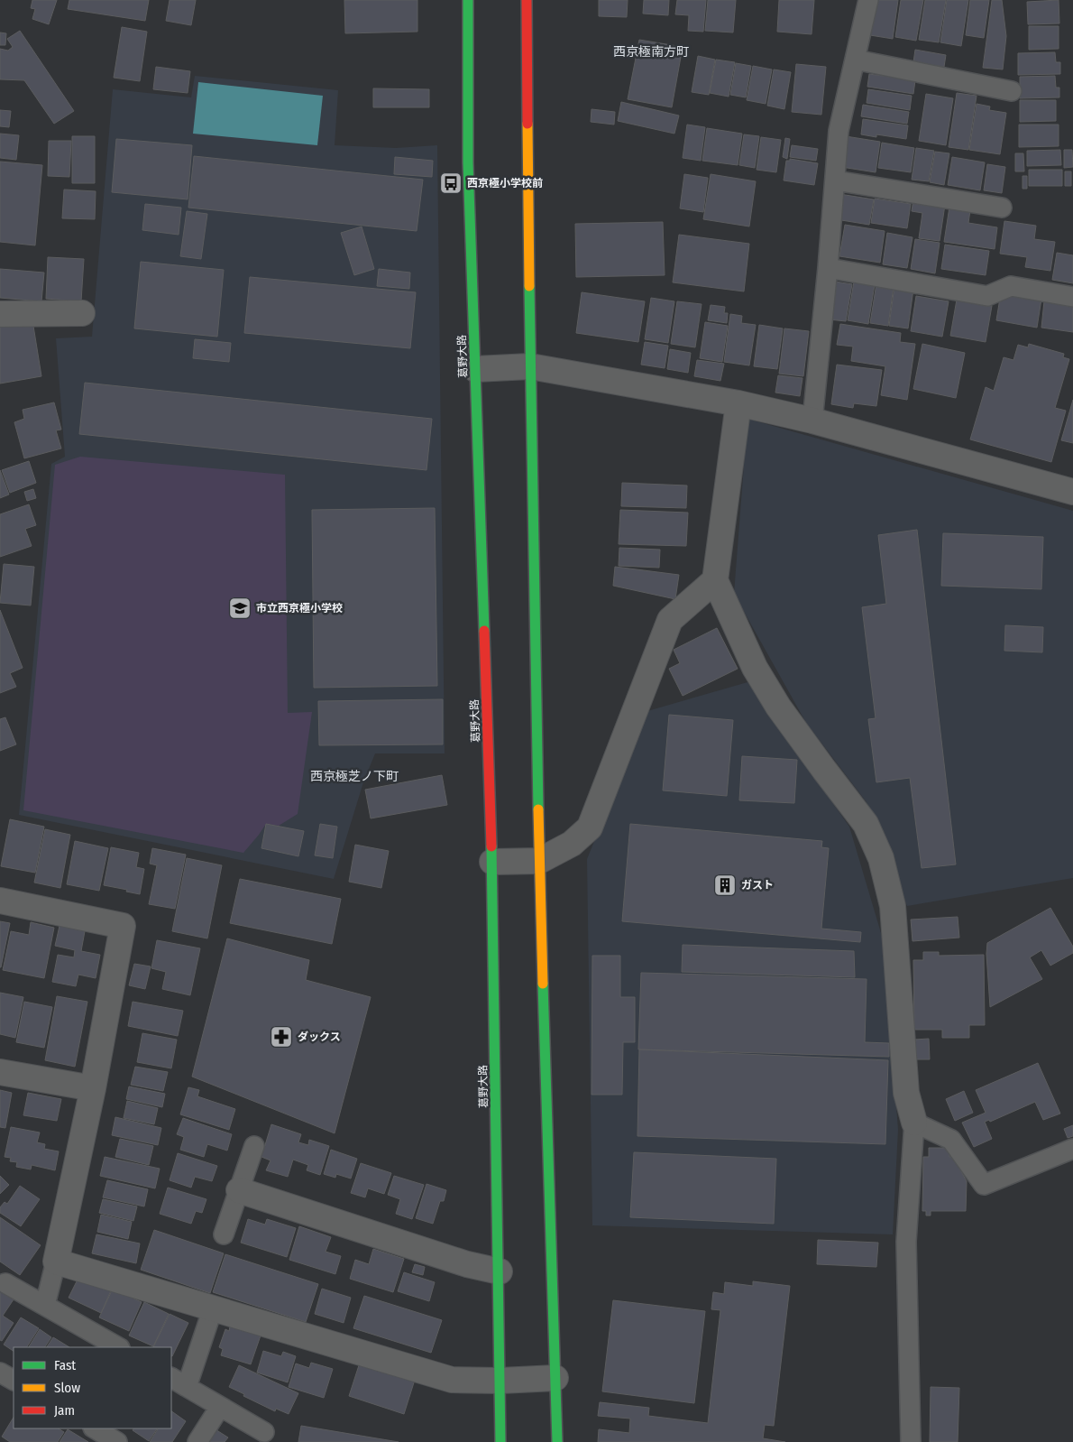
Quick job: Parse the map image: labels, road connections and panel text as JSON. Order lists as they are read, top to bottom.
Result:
{
  "streets": {
    "street": ["葛野大路"]
  },
  "districts": ["西京極南方町", "西京極芝ノ下町"],
  "places": {
    "bus stop": ["西京極小学校前"],
    "school or university": ["市立西京極小学校"],
    "building": ["ガスト"],
    "pharmacy": ["ダックス"]
  },
  "legend": ["Fast", "Slow", "Jam"]
}
